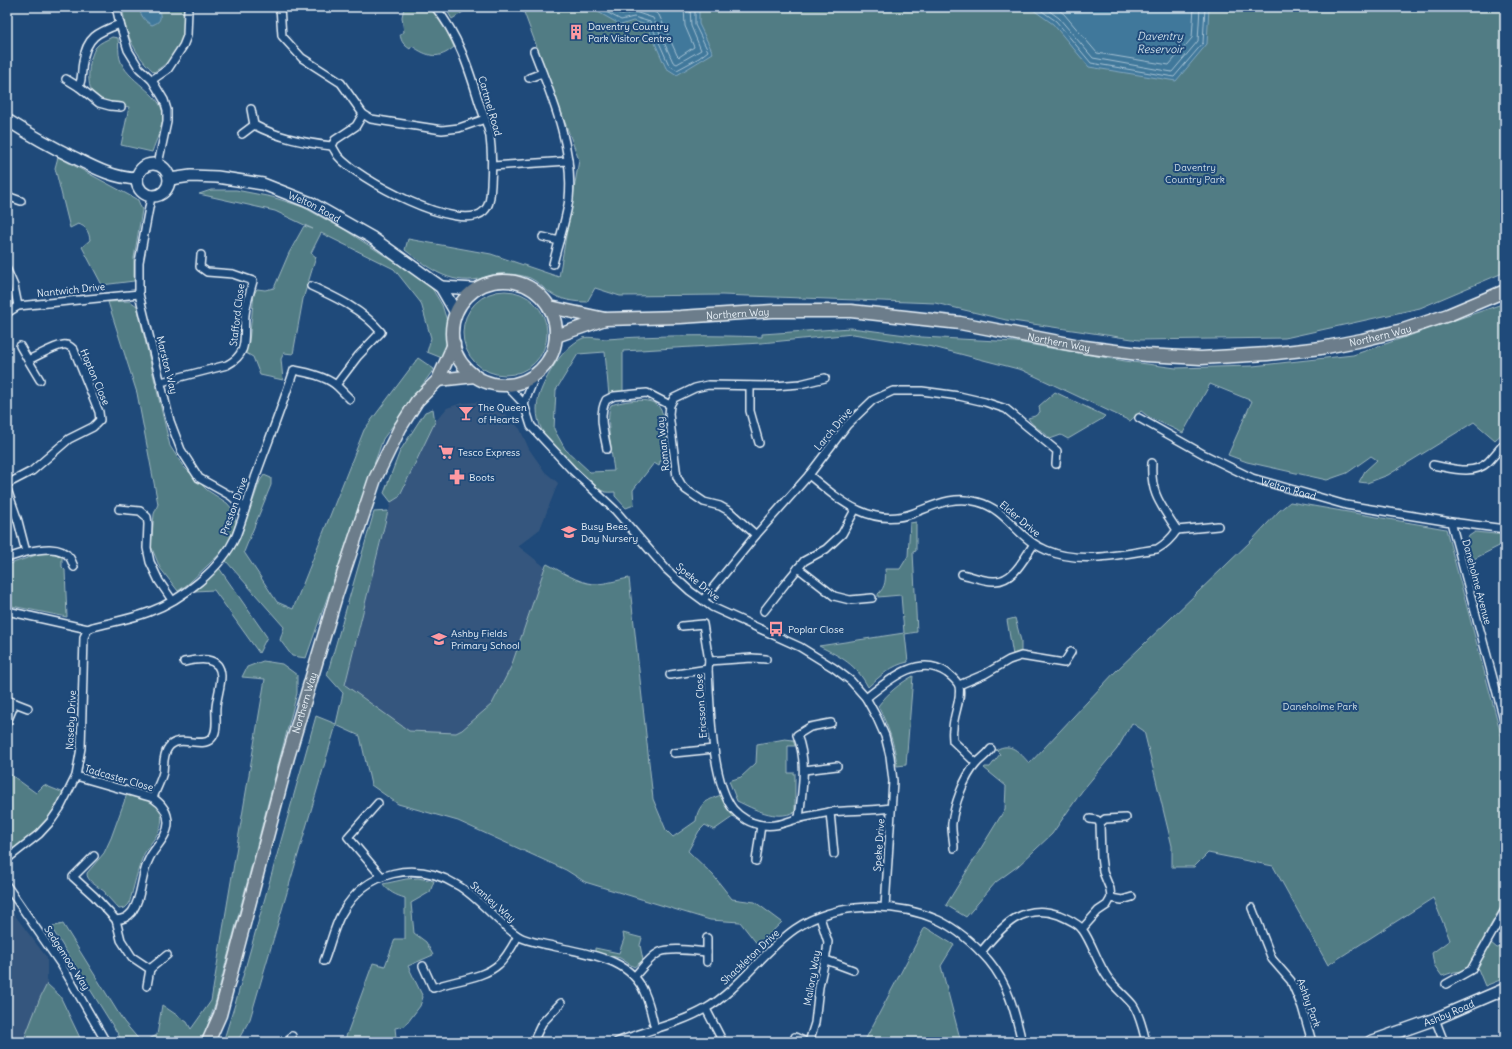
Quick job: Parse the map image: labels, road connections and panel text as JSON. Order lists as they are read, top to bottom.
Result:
{
  "streets": {
    "main road": ["Northern Way"],
    "street": [
      "Cartmel Road",
      "Welton Road",
      "Nantwich Drive",
      "Stafford Close",
      "Marston Way",
      "Hopton Close",
      "Larch Drive",
      "Roman Way",
      "Preston Drive",
      "Elder Drive",
      "Speke Drive",
      "Daneholme Avenue",
      "Ericsson Close",
      "Naseby Drive",
      "Tadcaster Close",
      "Stanley Way",
      "Shackleton Drive",
      "Sedgemoor Way",
      "Mallory Way",
      "Ashby Park",
      "Ashby Road"
    ]
  },
  "crossings": [
    ["Welton Road", "Northern Way"],
    ["Welton Road", "Marston Way"],
    ["Welton Road", "Speke Drive"],
    ["Welton Road", "Daneholme Avenue"],
    ["Nantwich Drive", "Marston Way"],
    ["Northern Way", "Speke Drive"],
    ["Stafford Close", "Marston Way"],
    ["Marston Way", "Preston Drive"],
    ["Larch Drive", "Roman Way"],
    ["Larch Drive", "Elder Drive"],
    ["Larch Drive", "Speke Drive"],
    ["Preston Drive", "Naseby Drive"],
    ["Speke Drive", "Ericsson Close"],
    ["Speke Drive", "Shackleton Drive"],
    ["Naseby Drive", "Tadcaster Close"],
    ["Stanley Way", "Shackleton Drive"],
    ["Shackleton Drive", "Mallory Way"]
  ],
  "water": ["Daventry Reservoir"],
  "parks": ["Daventry Country Park", "Daneholme Park"],
  "places": {
    "building": ["Daventry Country Park Visitor Centre"],
    "bar": ["The Queen of Hearts"],
    "supermarket": ["Tesco Express"],
    "pharmacy": ["Boots"],
    "school or university": ["Busy Bees Day Nursery", "Ashby Fields Primary School"],
    "bus stop": ["Poplar Close"]
  }
}
